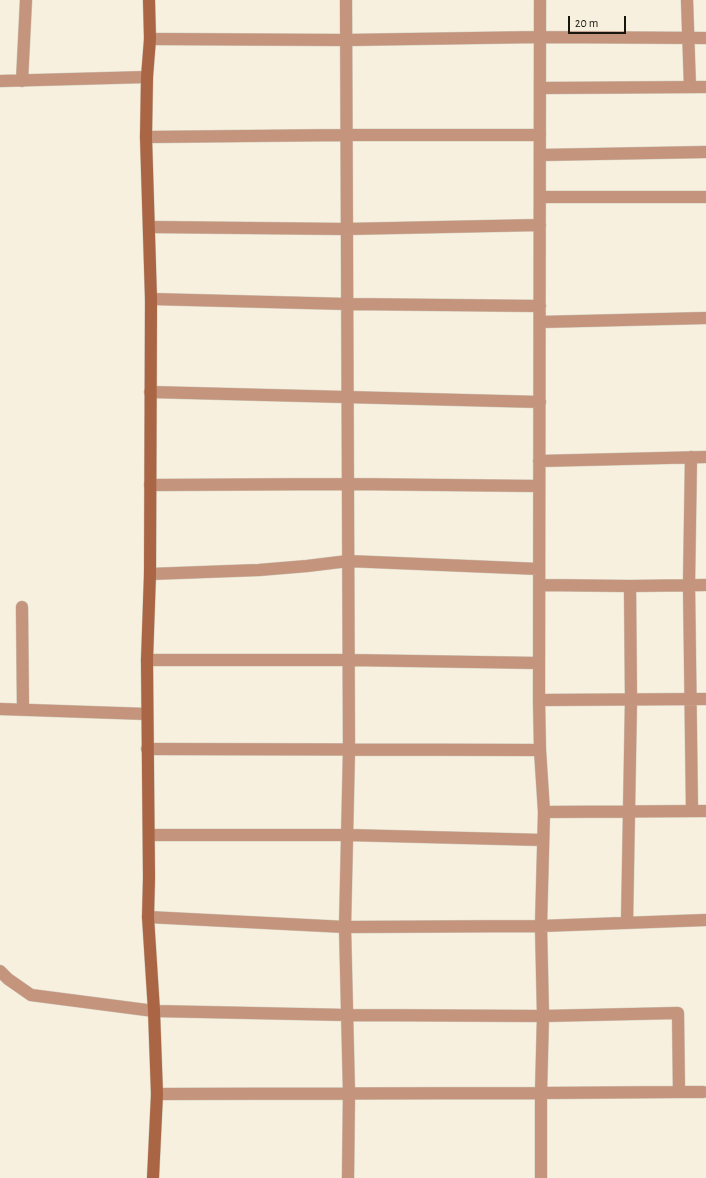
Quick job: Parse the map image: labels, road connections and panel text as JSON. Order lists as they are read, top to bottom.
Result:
{
  "scale_bar": "20 m"
}
